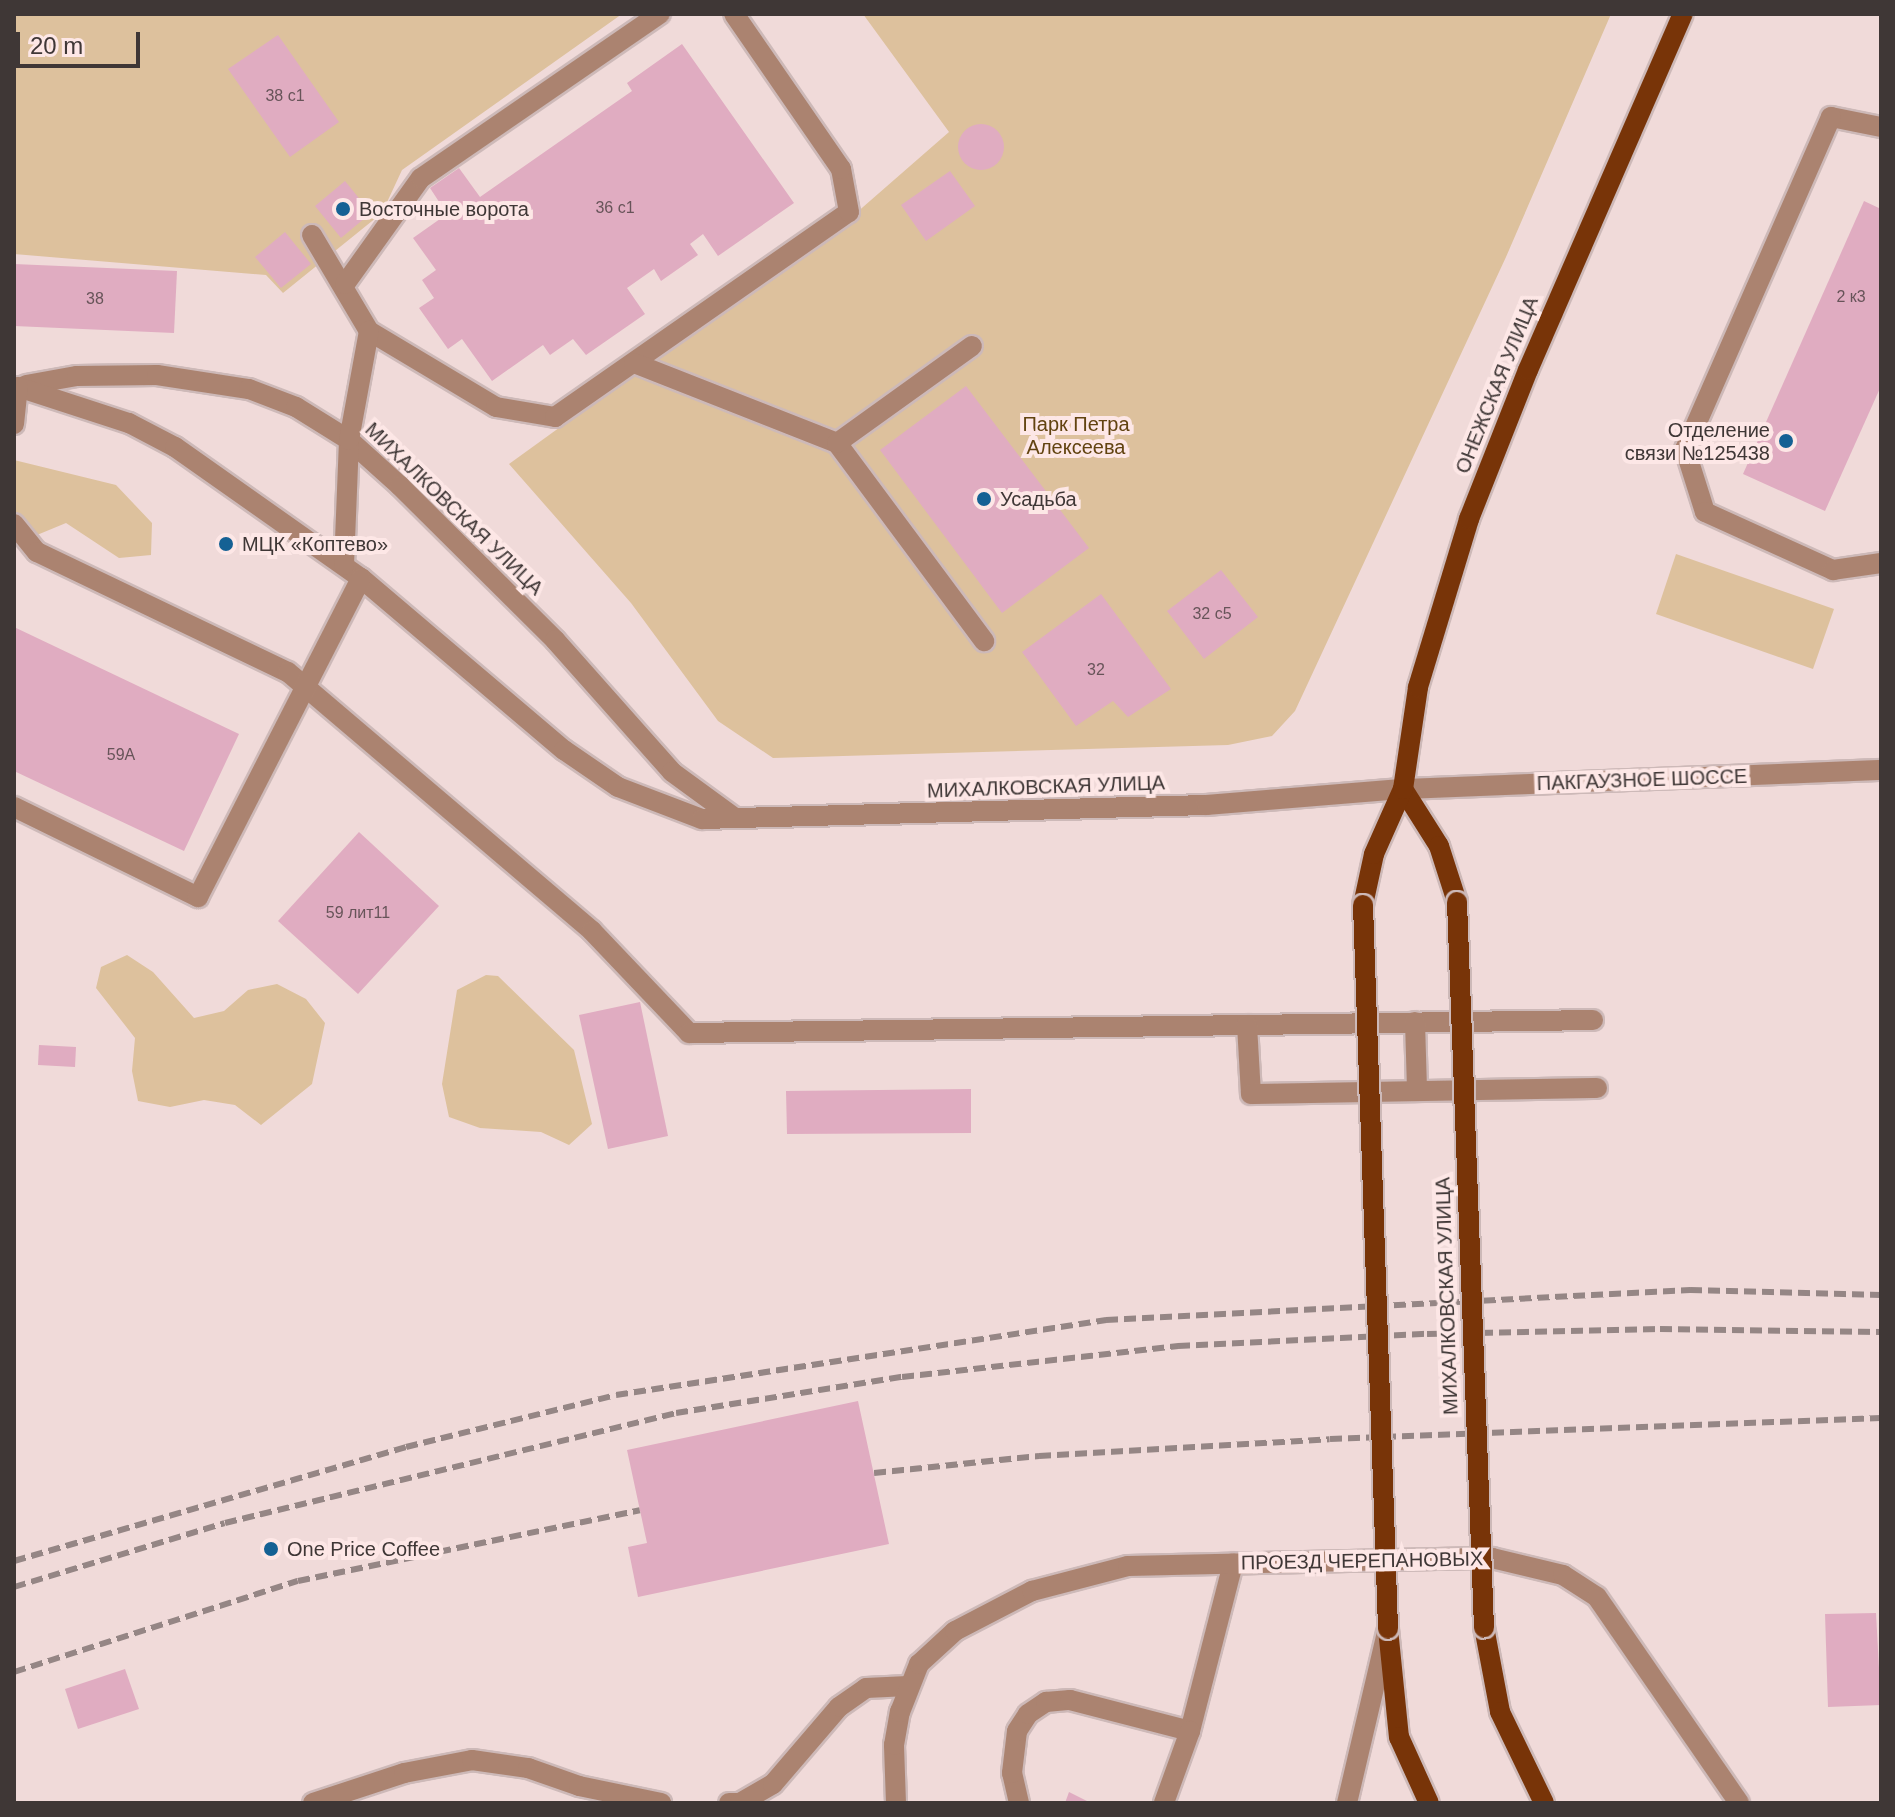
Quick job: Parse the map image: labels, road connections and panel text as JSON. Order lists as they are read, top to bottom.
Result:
{
  "streets": {
    "main road": ["ОНЕЖСКАЯ УЛИЦА", "МИХАЛКОВСКАЯ УЛИЦА"],
    "street": ["ПАКГАУЗНОЕ ШОССЕ", "ПРОЕЗД ЧЕРЕПАНОВЫХ"]
  },
  "crossings": [
    ["ОНЕЖСКАЯ УЛИЦА", "МИХАЛКОВСКАЯ УЛИЦА"],
    ["ОНЕЖСКАЯ УЛИЦА", "ПАКГАУЗНОЕ ШОССЕ"],
    ["МИХАЛКОВСКАЯ УЛИЦА", "ПАКГАУЗНОЕ ШОССЕ"]
  ],
  "parks": ["Парк Петра Алексеева"],
  "places": [
    "Восточные ворота",
    "Отделение связи №125438",
    "Усадьба",
    "МЦК «Коптево»",
    "One Price Coffee"
  ],
  "house_numbers": [
    "38 с1",
    "36 с1",
    "2 к3",
    "38",
    "32 с5",
    "32",
    "59А",
    "59 лит11"
  ],
  "scale_bar": "20 m"
}
